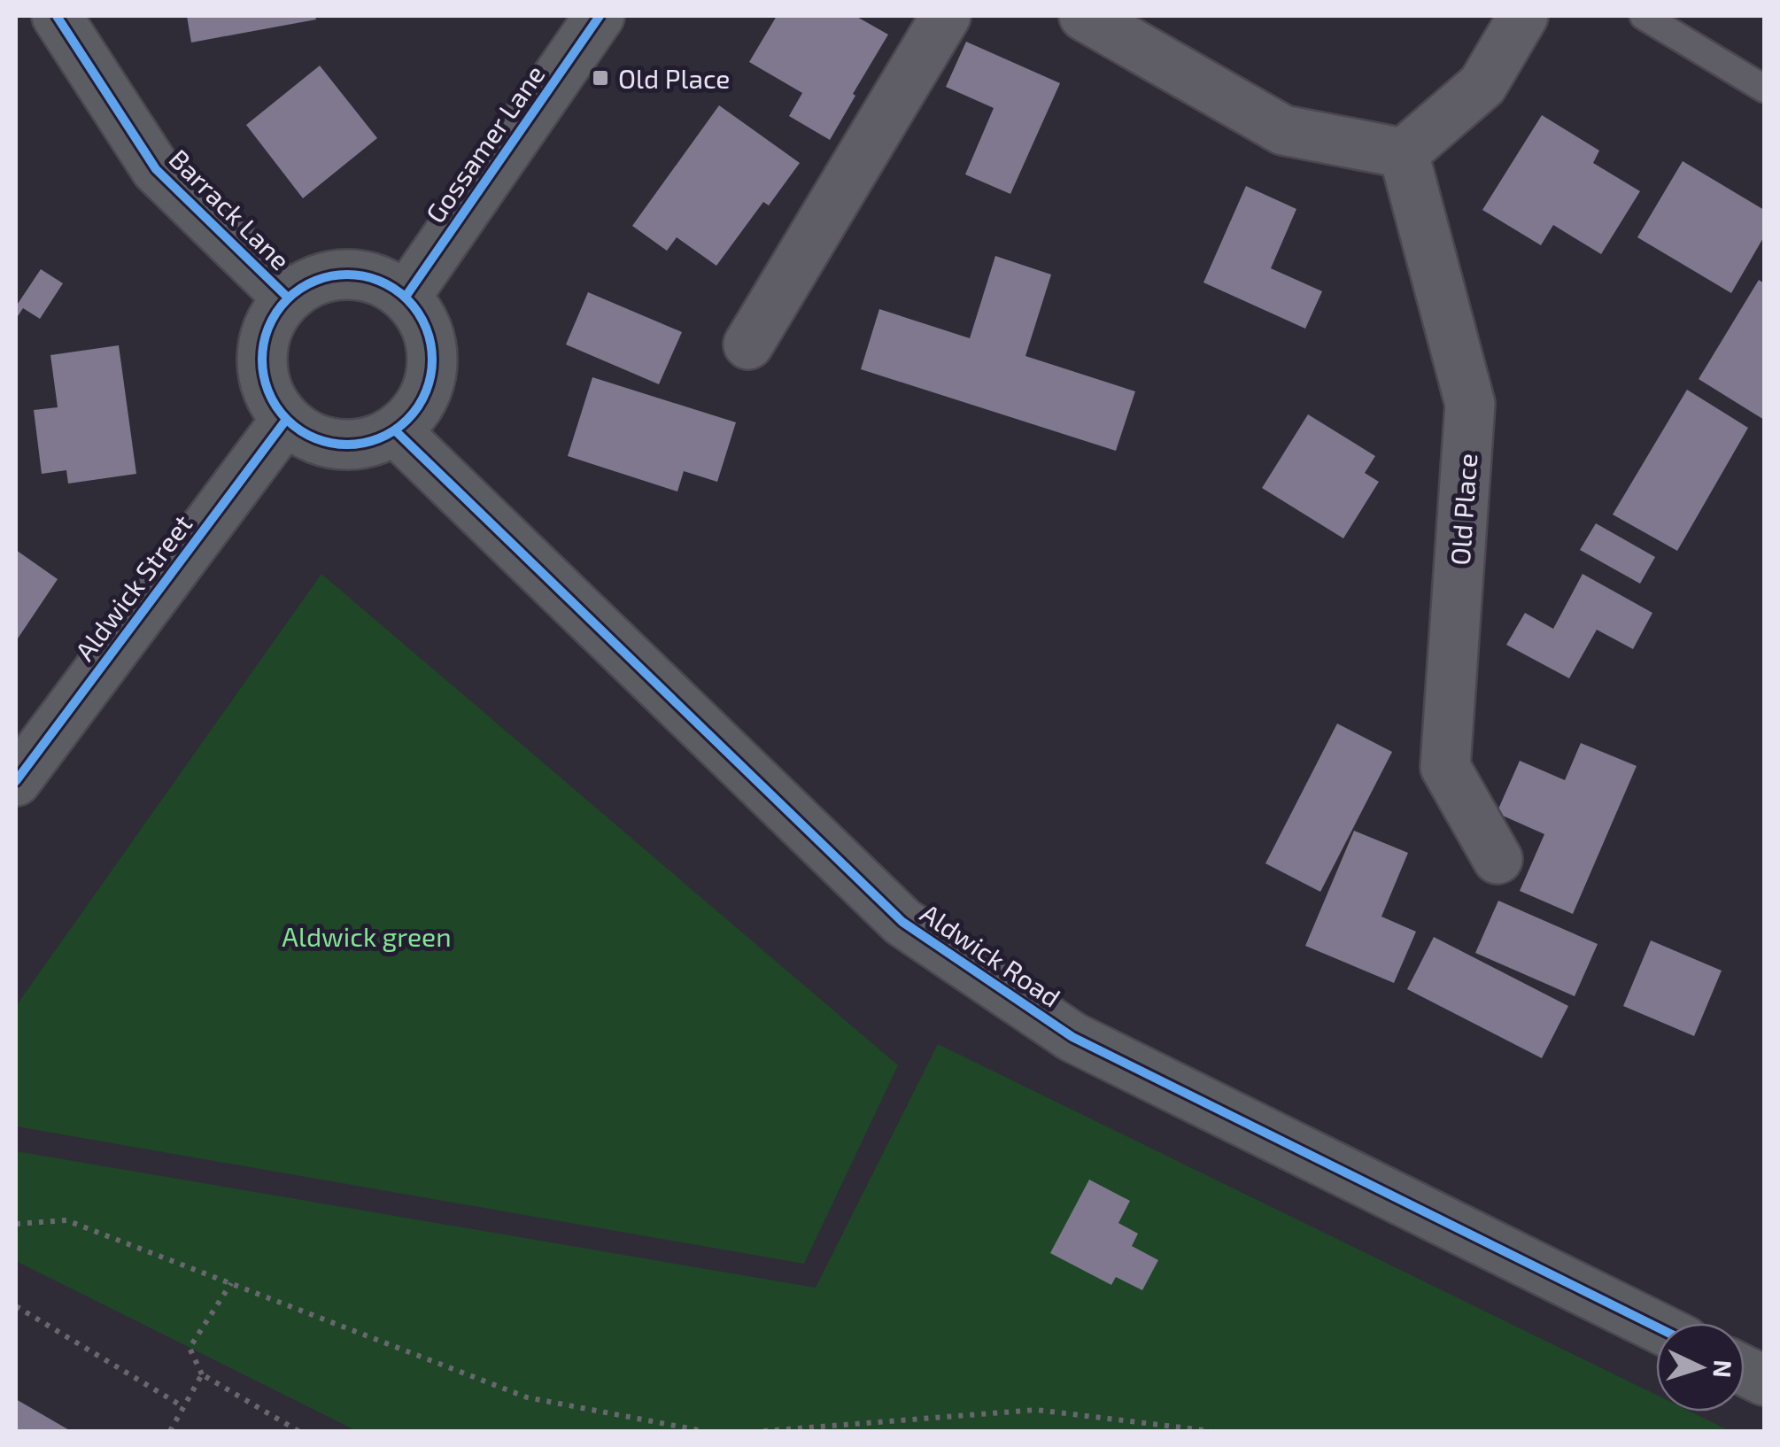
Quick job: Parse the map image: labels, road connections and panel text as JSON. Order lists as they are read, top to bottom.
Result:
{
  "streets": {
    "street": [
      "Gossamer Lane",
      "Barrack Lane",
      "Old Place",
      "Aldwick Street",
      "Aldwick Road"
    ]
  },
  "crossings": [
    ["Gossamer Lane", "Barrack Lane"],
    ["Gossamer Lane", "Aldwick Street"],
    ["Gossamer Lane", "Aldwick Road"],
    ["Barrack Lane", "Aldwick Street"],
    ["Barrack Lane", "Aldwick Road"],
    ["Aldwick Street", "Aldwick Road"]
  ],
  "parks": ["Aldwick green"],
  "places": {
    "transit": ["Old Place"]
  },
  "north": "right"
}
